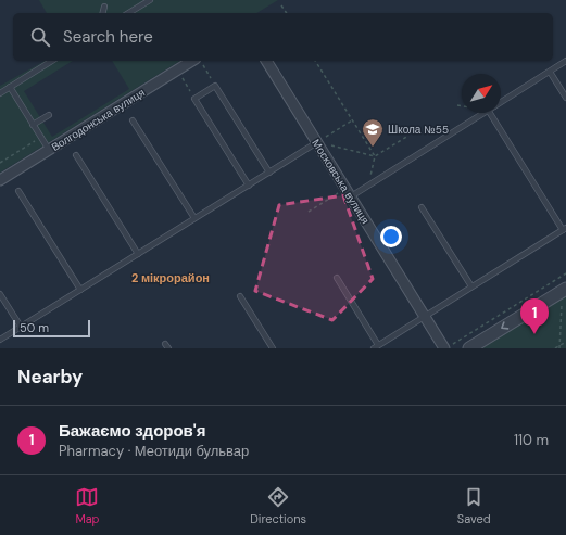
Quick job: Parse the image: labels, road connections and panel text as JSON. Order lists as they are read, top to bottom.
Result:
{
  "streets": {
    "street": ["Волгодонська вулиця", "Московська вулиця"]
  },
  "districts": ["2 мікрорайон"],
  "places": {
    "school or university": ["Школа №55"]
  },
  "scale_bar": "50 m",
  "north": "top right",
  "page": {
    "search": "Search here",
    "pins": "1",
    "scale": "50 m",
    "heading": "Nearby",
    "list": [
      {
        "mark": "1",
        "name": "Бажаємо здоров'я",
        "note": "Pharmacy · Меотиди бульвар",
        "value": "110 m"
      }
    ],
    "nav": ["Map", "Directions", "Saved"]
  }
}
